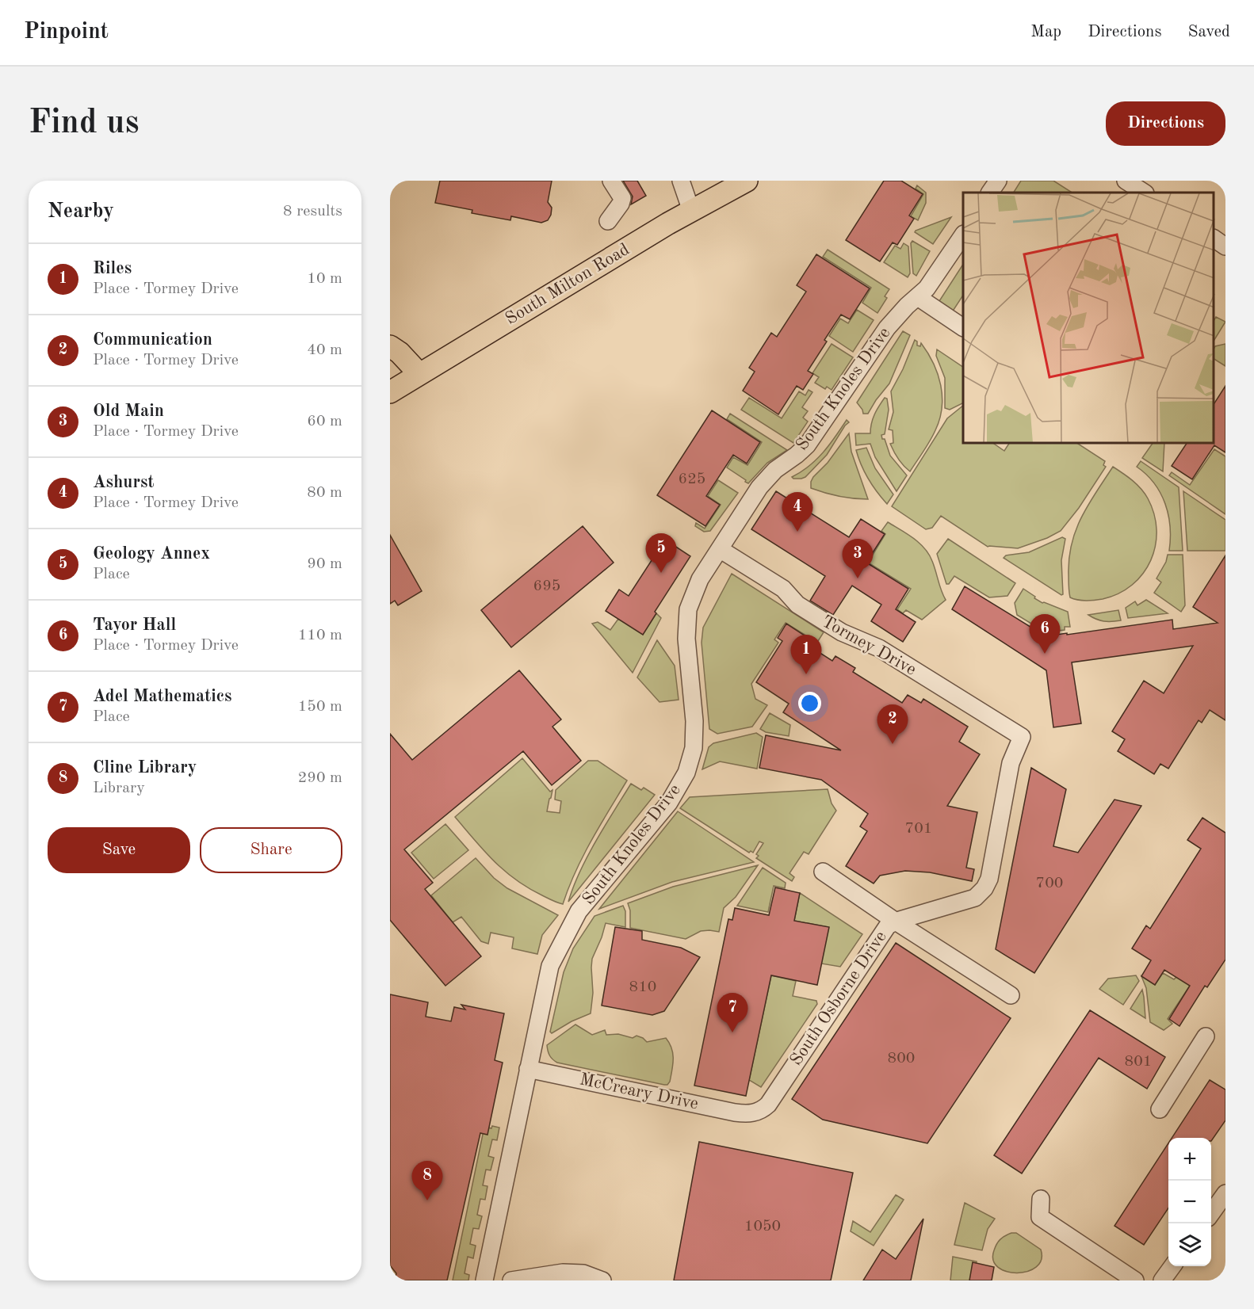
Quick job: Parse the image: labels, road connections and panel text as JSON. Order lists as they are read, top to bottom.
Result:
{
  "streets": {
    "main road": ["South Milton Road"],
    "street": [
      "South Knoles Drive",
      "Tormey Drive",
      "South Osborne Drive",
      "McCreary Drive"
    ]
  },
  "crossings": [
    ["South Knoles Drive", "Tormey Drive"],
    ["South Knoles Drive", "McCreary Drive"],
    ["Tormey Drive", "South Osborne Drive"],
    ["South Osborne Drive", "McCreary Drive"]
  ],
  "house_numbers": [
    "625",
    "695",
    "701",
    "700",
    "810",
    "800",
    "801",
    "1050"
  ],
  "page": {
    "header": "Pinpoint",
    "nav": ["Map", "Directions", "Saved"],
    "buttons": [
      "Directions",
      ["Save", "Share"]
    ],
    "title": "Find us",
    "heading": ["Nearby", "8 results"],
    "list": [
      {
        "mark": "1",
        "name": "Riles",
        "note": "Place · Tormey Drive",
        "value": "10 m"
      },
      {
        "mark": "2",
        "name": "Communication",
        "note": "Place · Tormey Drive",
        "value": "40 m"
      },
      {
        "mark": "3",
        "name": "Old Main",
        "note": "Place · Tormey Drive",
        "value": "60 m"
      },
      {
        "mark": "4",
        "name": "Ashurst",
        "note": "Place · Tormey Drive",
        "value": "80 m"
      },
      {
        "mark": "5",
        "name": "Geology Annex",
        "note": "Place",
        "value": "90 m"
      },
      {
        "mark": "6",
        "name": "Tayor Hall",
        "note": "Place · Tormey Drive",
        "value": "110 m"
      },
      {
        "mark": "7",
        "name": "Adel Mathematics",
        "note": "Place",
        "value": "150 m"
      },
      {
        "mark": "8",
        "name": "Cline Library",
        "note": "Library",
        "value": "290 m"
      }
    ],
    "pins": [
      "4",
      "5",
      "3",
      "6",
      "1",
      "2",
      "7",
      "8"
    ],
    "map_buttons": ["+", "−"]
  }
}
